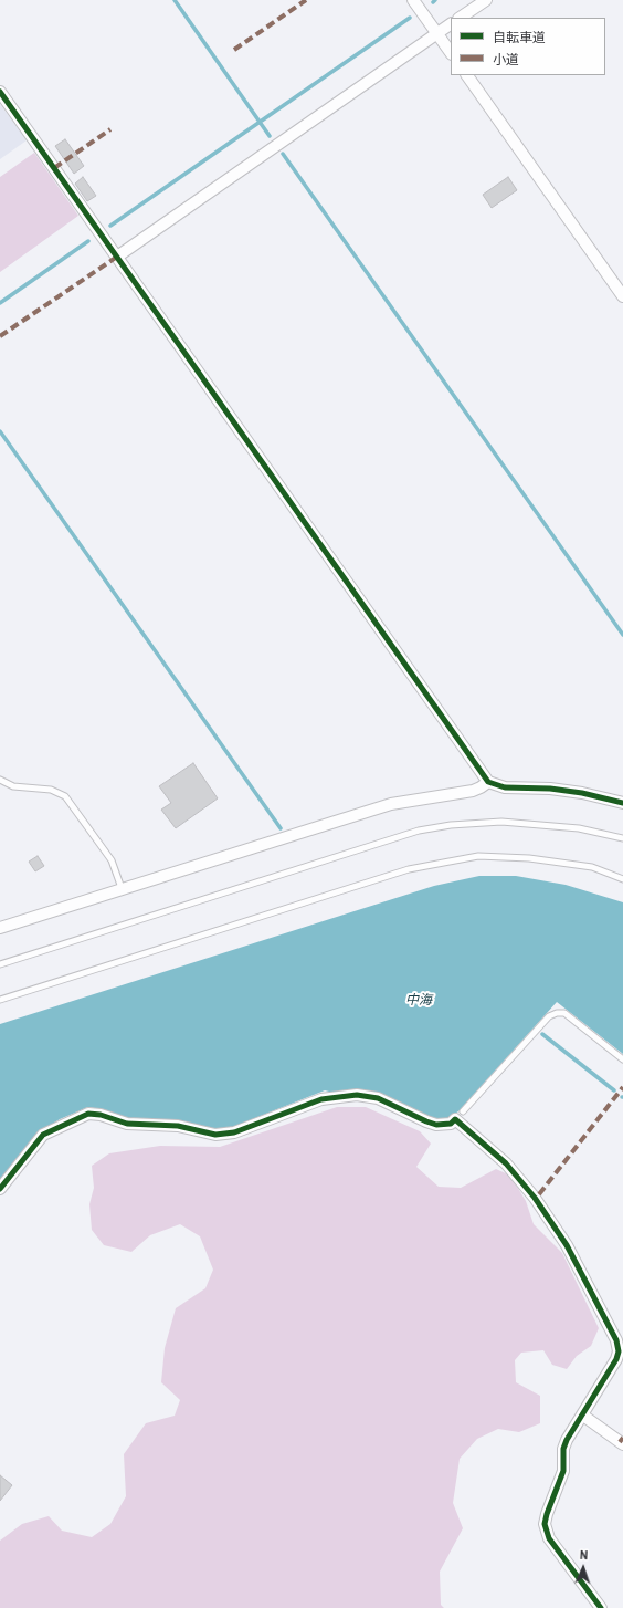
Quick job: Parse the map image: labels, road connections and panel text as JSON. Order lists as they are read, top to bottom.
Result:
{
  "water": ["中海"],
  "legend": ["自転車道", "小道"],
  "north": "top"
}
